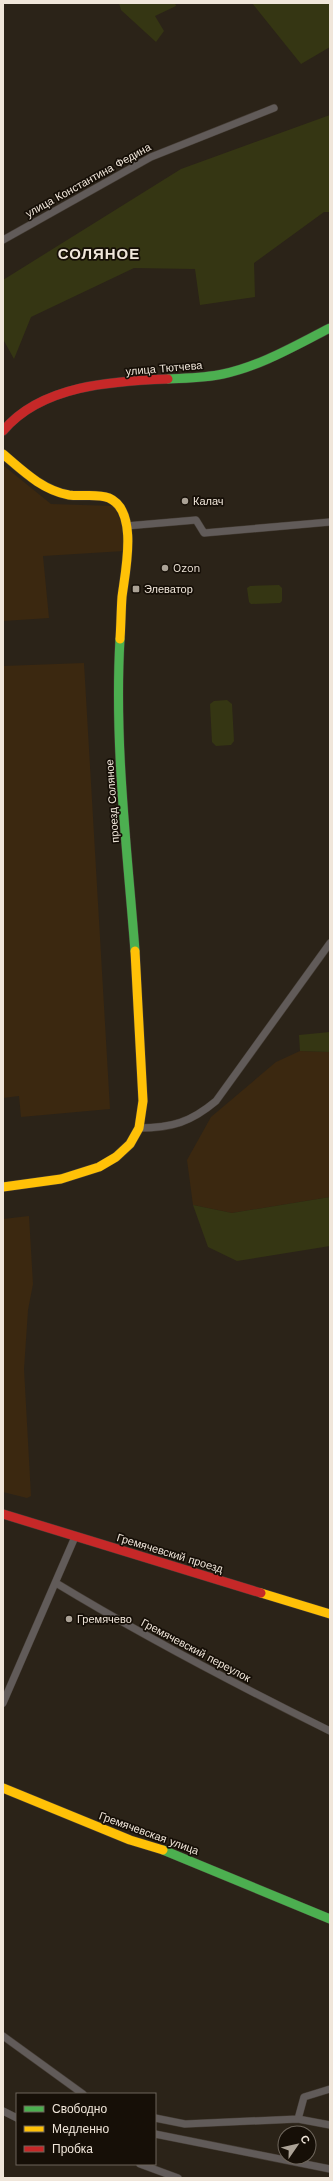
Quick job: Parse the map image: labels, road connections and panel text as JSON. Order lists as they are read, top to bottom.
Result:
{
  "streets": {
    "street": [
      "улица Константина Федина",
      "улица Тютчева",
      "проезд Соляное",
      "Гремячевский проезд",
      "Гремячевский переулок",
      "Гремячевская улица"
    ]
  },
  "districts": ["СОЛЯНОЕ"],
  "places": {
    "other": ["Калач", "Ozon", "Гремячево"],
    "transit": ["Элеватор"]
  },
  "legend": ["Свободно", "Медленно", "Пробка"],
  "north": "top right"
}
